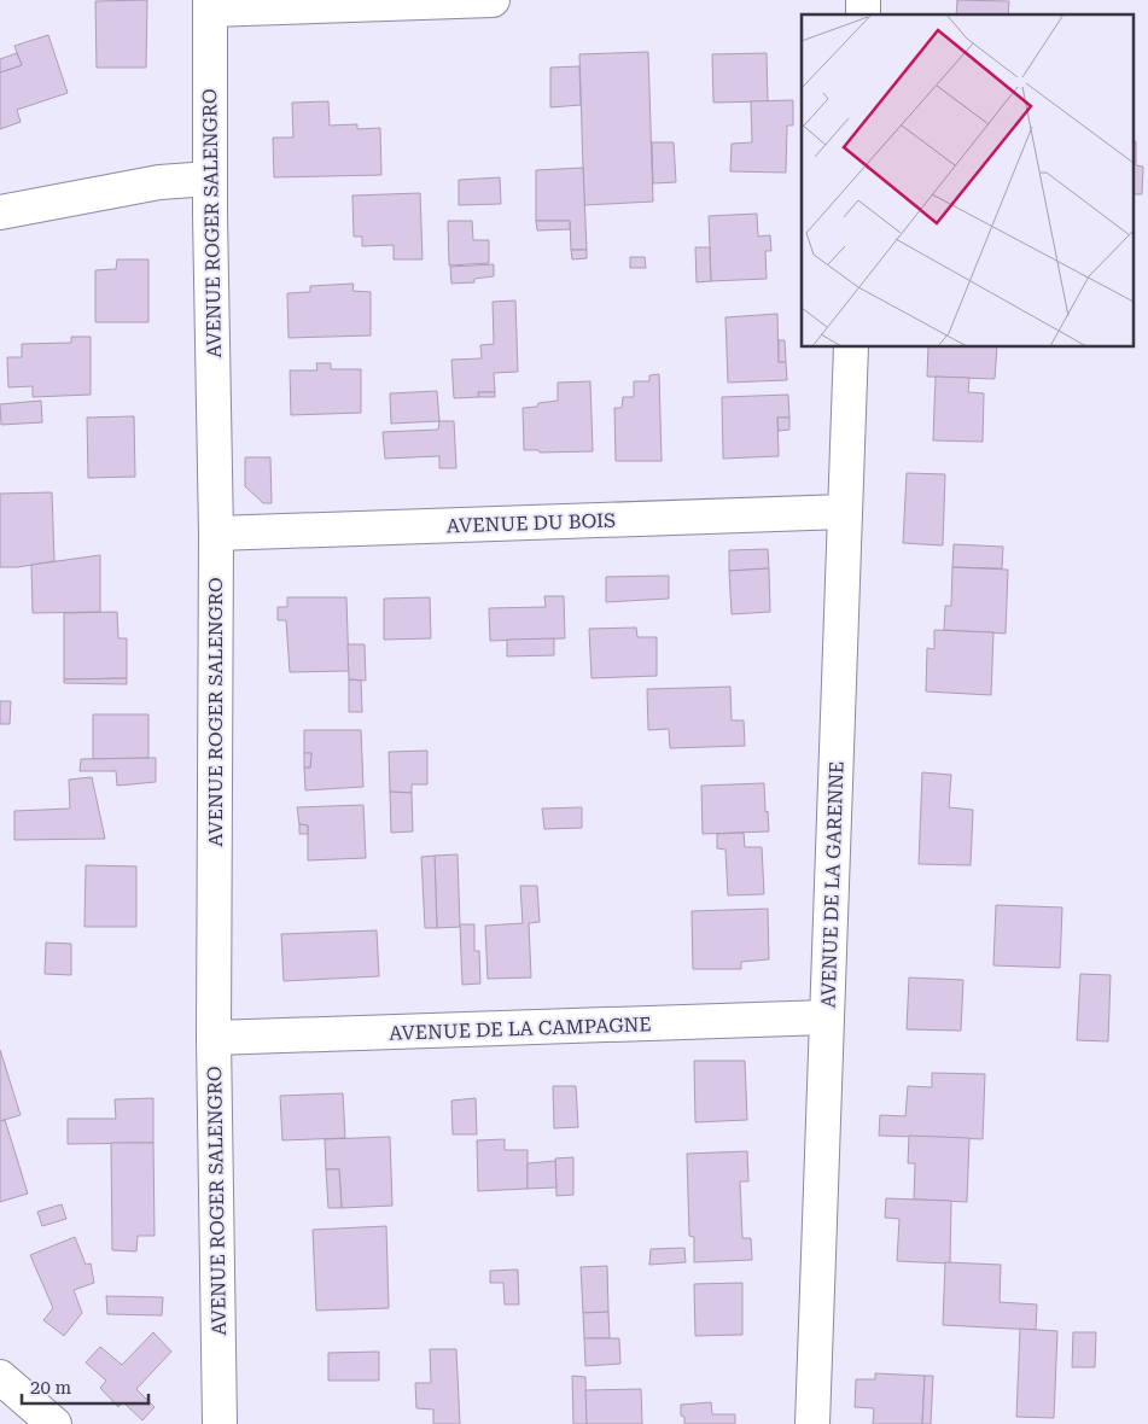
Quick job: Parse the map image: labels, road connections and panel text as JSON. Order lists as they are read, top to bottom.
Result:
{
  "streets": {
    "street": [
      "AVENUE ROGER SALENGRO",
      "AVENUE DU BOIS",
      "AVENUE DE LA GARENNE",
      "AVENUE DE LA CAMPAGNE"
    ]
  },
  "crossings": [
    ["AVENUE ROGER SALENGRO", "AVENUE DU BOIS"],
    ["AVENUE ROGER SALENGRO", "AVENUE DE LA CAMPAGNE"],
    ["AVENUE DU BOIS", "AVENUE DE LA GARENNE"],
    ["AVENUE DE LA GARENNE", "AVENUE DE LA CAMPAGNE"]
  ],
  "scale_bar": "20 m"
}
